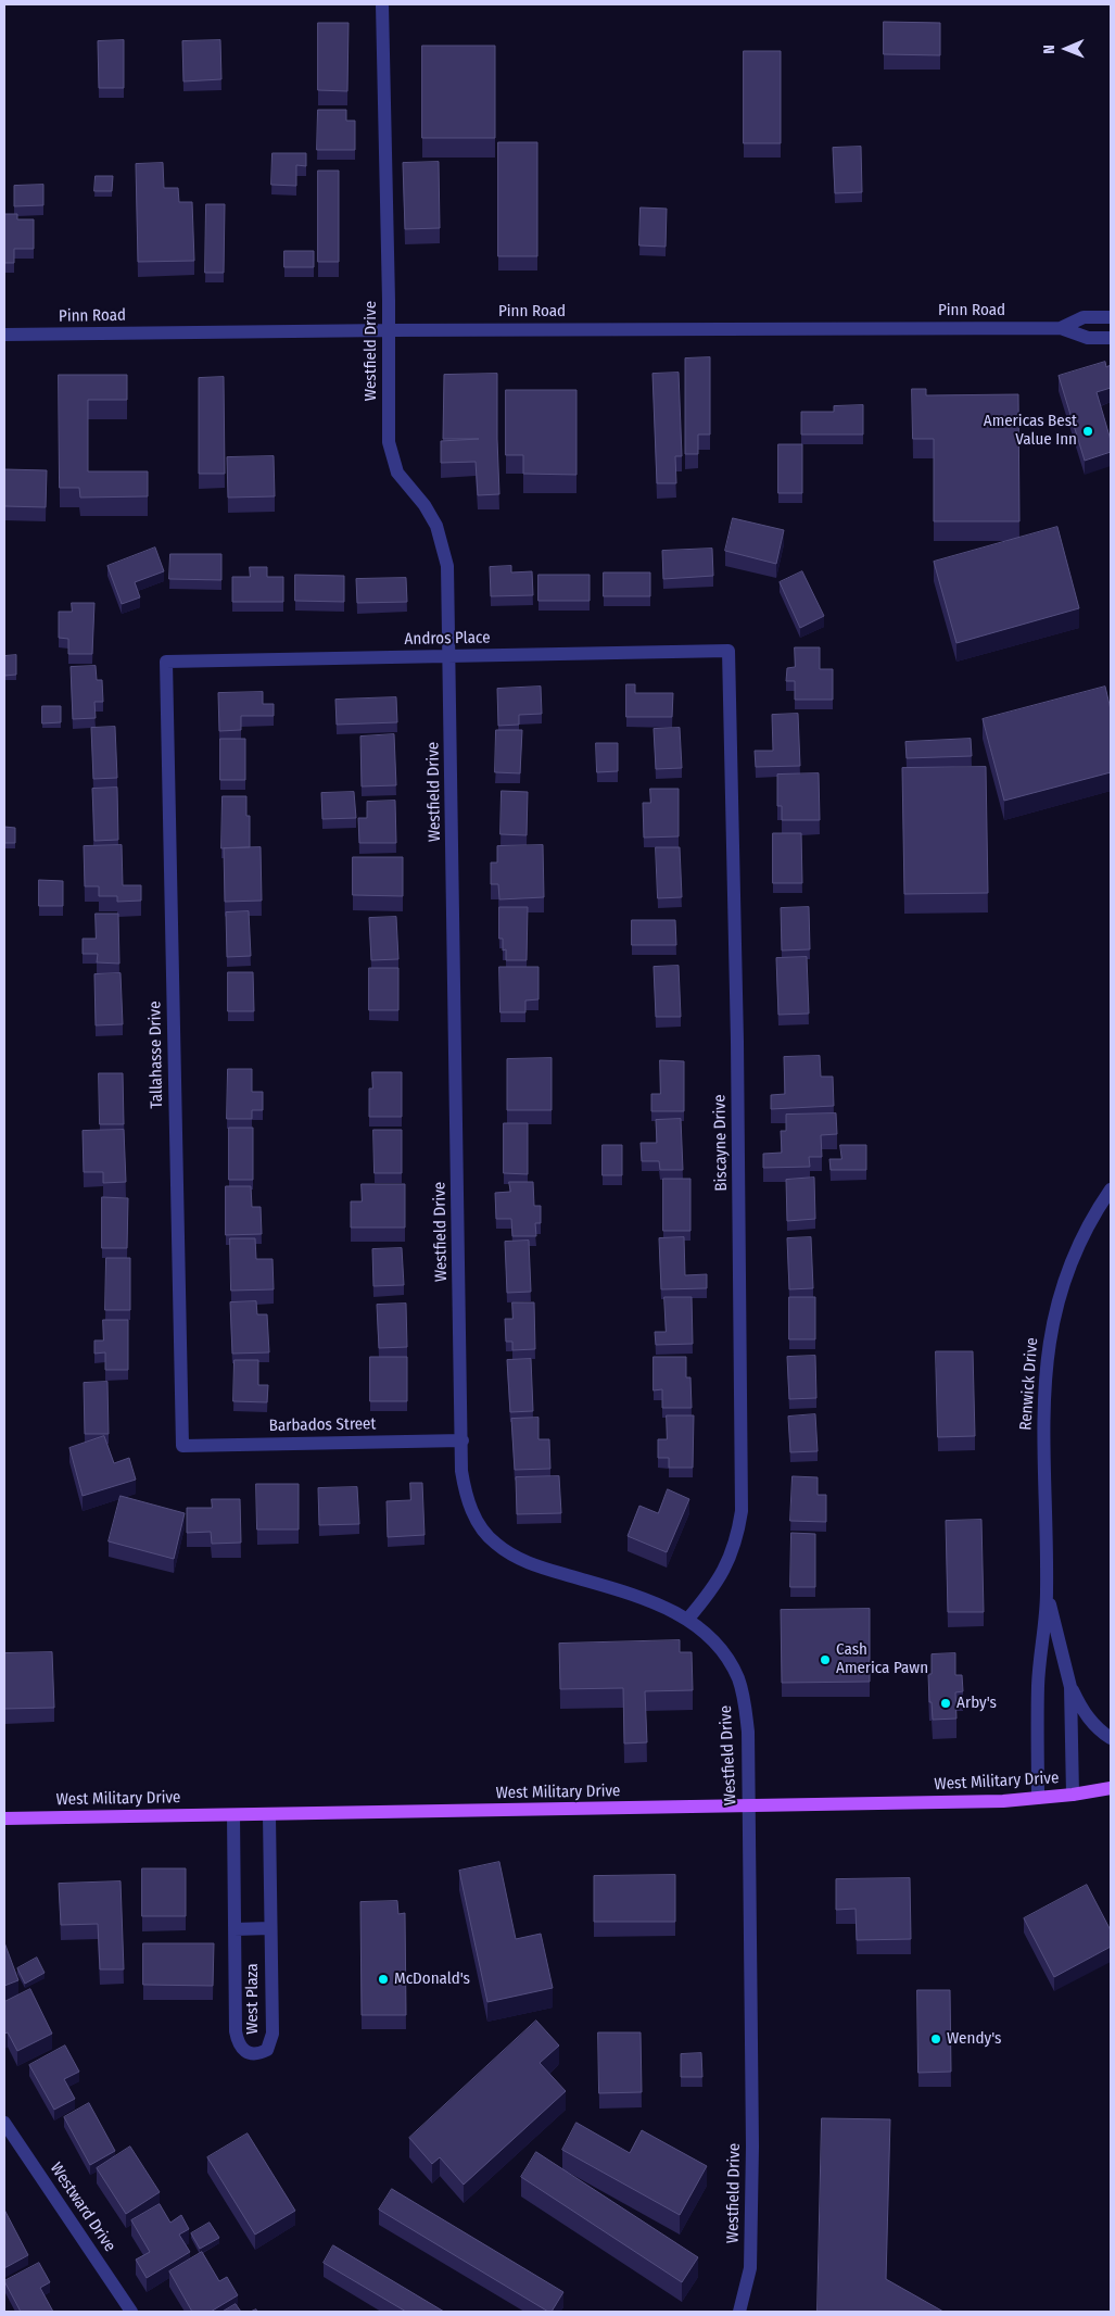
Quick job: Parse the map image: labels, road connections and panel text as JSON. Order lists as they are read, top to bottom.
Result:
{
  "streets": {
    "main road": ["West Military Drive"],
    "street": [
      "Pinn Road",
      "Westfield Drive",
      "Andros Place",
      "Tallahasse Drive",
      "Biscayne Drive",
      "Renwick Drive",
      "Barbados Street",
      "West Plaza",
      "Westward Drive"
    ]
  },
  "crossings": [
    ["Pinn Road", "Westfield Drive"],
    ["Westfield Drive", "Andros Place"],
    ["Westfield Drive", "Biscayne Drive"],
    ["Westfield Drive", "Barbados Street"],
    ["Westfield Drive", "West Military Drive"],
    ["Andros Place", "Tallahasse Drive"],
    ["Andros Place", "Biscayne Drive"],
    ["Tallahasse Drive", "Barbados Street"],
    ["Renwick Drive", "West Military Drive"],
    ["West Military Drive", "West Plaza"]
  ],
  "places": [
    "Americas Best Value Inn",
    "Cash America Pawn",
    "Arby's",
    "McDonald's",
    "Wendy's"
  ],
  "north": "left"
}
